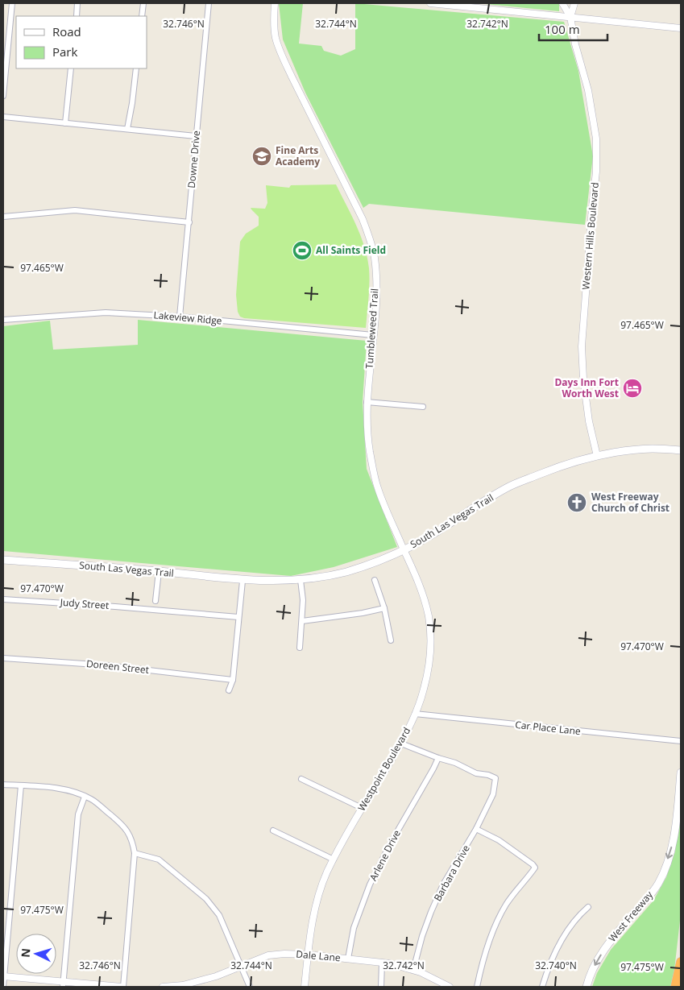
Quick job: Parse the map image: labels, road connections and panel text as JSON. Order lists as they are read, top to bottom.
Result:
{
  "streets": {
    "main road": ["South Las Vegas Trail", "West Freeway"],
    "street": [
      "Downe Drive",
      "Western Hills Boulevard",
      "Lakeview Ridge",
      "Tumbleweed Trail",
      "Judy Street",
      "Doreen Street",
      "Car Place Lane",
      "Westpoint Boulevard",
      "Arlene Drive",
      "Barbara Drive",
      "Dale Lane"
    ]
  },
  "crossings": [
    ["Downe Drive", "Lakeview Ridge"],
    ["Western Hills Boulevard", "South Las Vegas Trail"],
    ["Lakeview Ridge", "Tumbleweed Trail"],
    ["Tumbleweed Trail", "South Las Vegas Trail"],
    ["Tumbleweed Trail", "Westpoint Boulevard"],
    ["South Las Vegas Trail", "Westpoint Boulevard"],
    ["Car Place Lane", "Westpoint Boulevard"],
    ["Westpoint Boulevard", "Dale Lane"],
    ["Arlene Drive", "Barbara Drive"],
    ["Arlene Drive", "Dale Lane"],
    ["Barbara Drive", "Dale Lane"]
  ],
  "one_way": ["West Freeway"],
  "places": {
    "school or university": ["Fine Arts Academy"],
    "sports": ["All Saints Field"],
    "hotel": ["Days Inn Fort Worth West"],
    "church": ["West Freeway Church of Christ"]
  },
  "legend": ["Road", "Park"],
  "scale_bar": "100 m",
  "north": "left",
  "coordinates": [
    "32.746°N",
    "32.744°N",
    "32.742°N",
    "97.465°W",
    "97.470°W",
    "97.475°W",
    "32.740°N"
  ]
}
